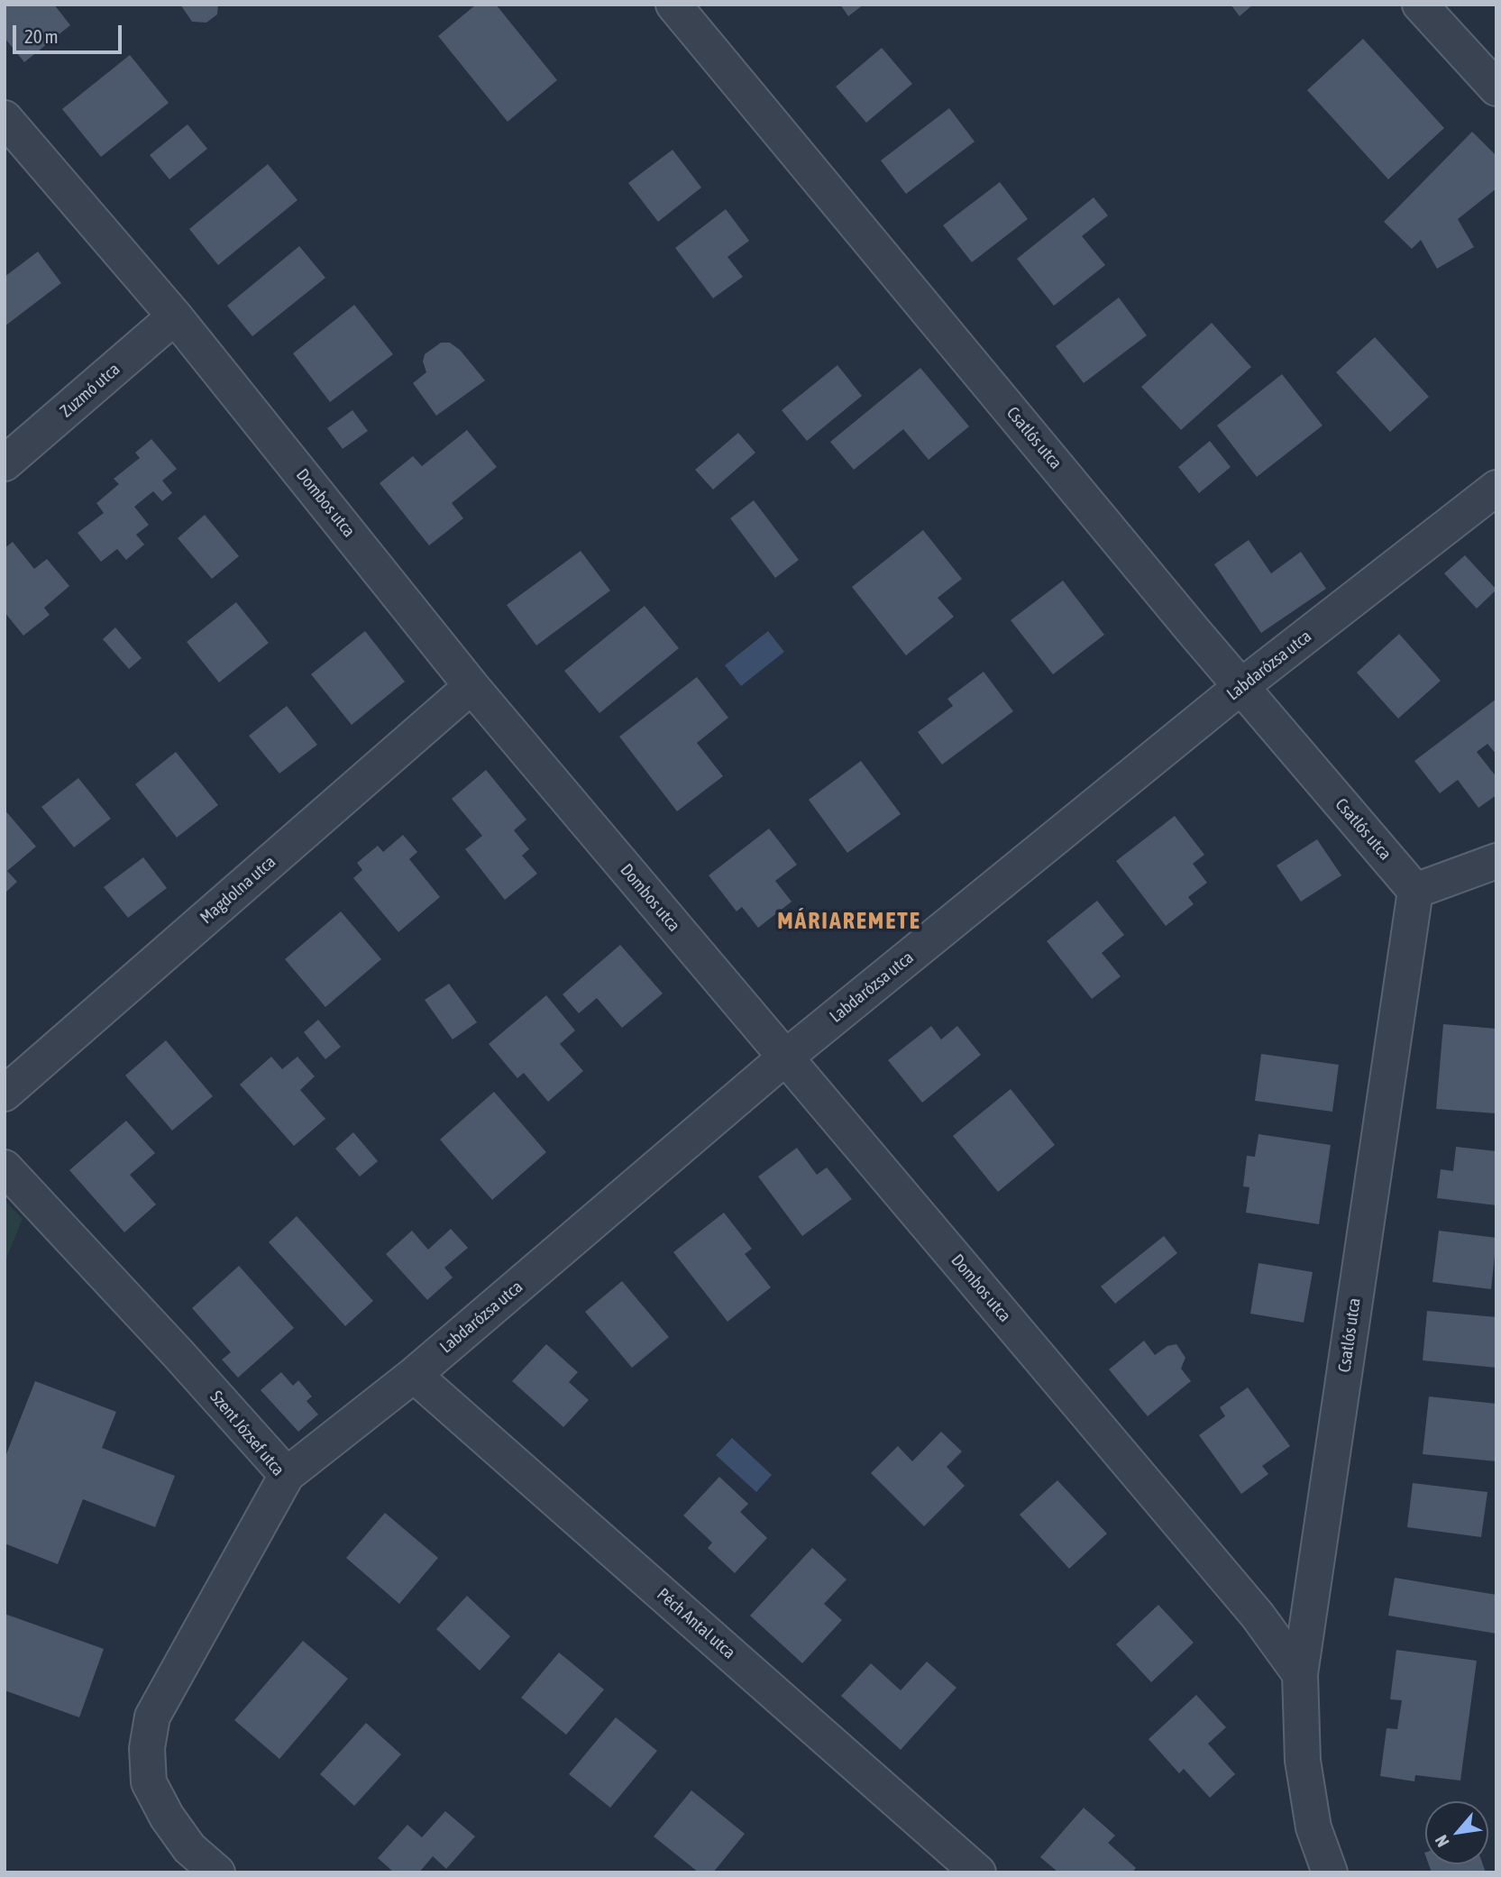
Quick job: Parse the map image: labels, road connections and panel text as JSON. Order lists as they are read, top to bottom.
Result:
{
  "streets": {
    "street": [
      "Zuzmó utca",
      "Csatlós utca",
      "Dombos utca",
      "Labdarózsa utca",
      "Magdolna utca",
      "Szent József utca",
      "Péch Antal utca"
    ]
  },
  "crossings": [
    ["Zuzmó utca", "Dombos utca"],
    ["Csatlós utca", "Dombos utca"],
    ["Csatlós utca", "Labdarózsa utca"],
    ["Dombos utca", "Labdarózsa utca"],
    ["Dombos utca", "Magdolna utca"],
    ["Labdarózsa utca", "Szent József utca"],
    ["Labdarózsa utca", "Péch Antal utca"]
  ],
  "districts": ["MÁRIAREMETE"],
  "scale_bar": "20 m",
  "north": "bottom left"
}
